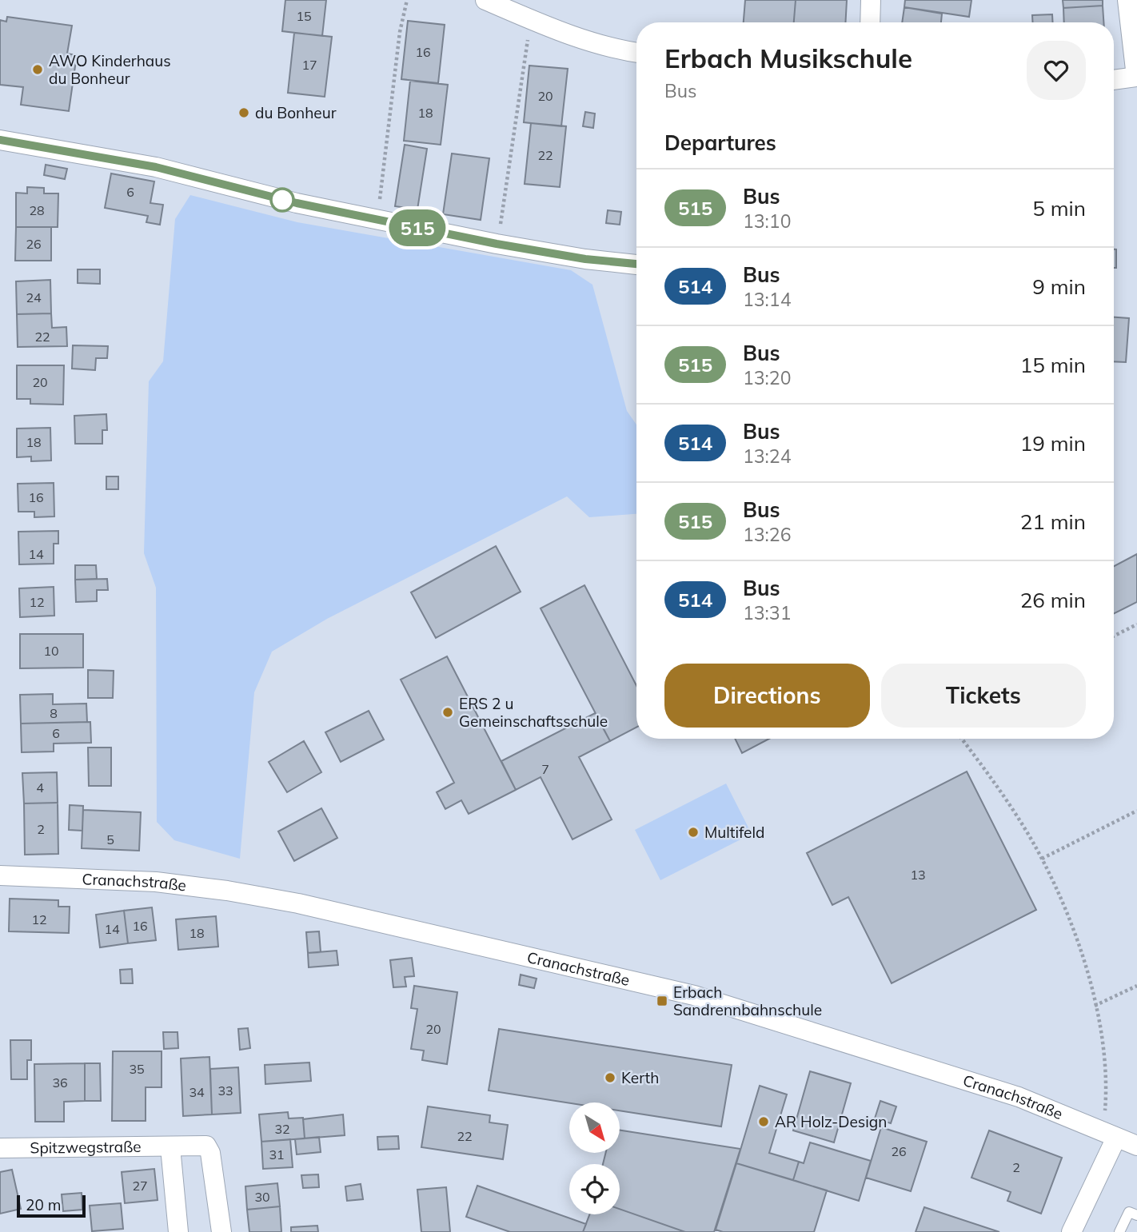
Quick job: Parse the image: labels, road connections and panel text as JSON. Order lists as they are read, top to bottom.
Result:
{
  "streets": {
    "street": ["Cranachstraße", "Spitzwegstraße"]
  },
  "places": {
    "other": [
      "AWO Kinderhaus du Bonheur",
      "du Bonheur",
      "ERS 2 u Gemeinschaftsschule",
      "Multifeld",
      "Kerth",
      "AR Holz-Design"
    ],
    "transit": ["Erbach Sandrennbahnschule"]
  },
  "lines": ["bus line 515"],
  "house_numbers": [
    "15",
    "16",
    "17",
    "20",
    "18",
    "22",
    "6",
    "28",
    "26",
    "24",
    "22",
    "20",
    "18",
    "16",
    "14",
    "12",
    "10",
    "8",
    "6",
    "7",
    "4",
    "2",
    "5",
    "13",
    "12",
    "16",
    "14",
    "18",
    "20",
    "35",
    "36",
    "33",
    "34",
    "32",
    "22",
    "26",
    "31",
    "2",
    "27",
    "30"
  ],
  "scale_bar": "20 m",
  "north": "bottom right",
  "page": {
    "on_map": "515",
    "heading": [
      ["Erbach Musikschule", "Bus"],
      "Departures"
    ],
    "list": [
      {
        "mark": "515",
        "name": "Bus",
        "note": "13:10",
        "value": "5 min"
      },
      {
        "mark": "514",
        "name": "Bus",
        "note": "13:14",
        "value": "9 min"
      },
      {
        "mark": "515",
        "name": "Bus",
        "note": "13:20",
        "value": "15 min"
      },
      {
        "mark": "514",
        "name": "Bus",
        "note": "13:24",
        "value": "19 min"
      },
      {
        "mark": "515",
        "name": "Bus",
        "note": "13:26",
        "value": "21 min"
      },
      {
        "mark": "514",
        "name": "Bus",
        "note": "13:31",
        "value": "26 min"
      }
    ],
    "buttons": ["Directions", "Tickets"],
    "scale": "20 m"
  }
}
